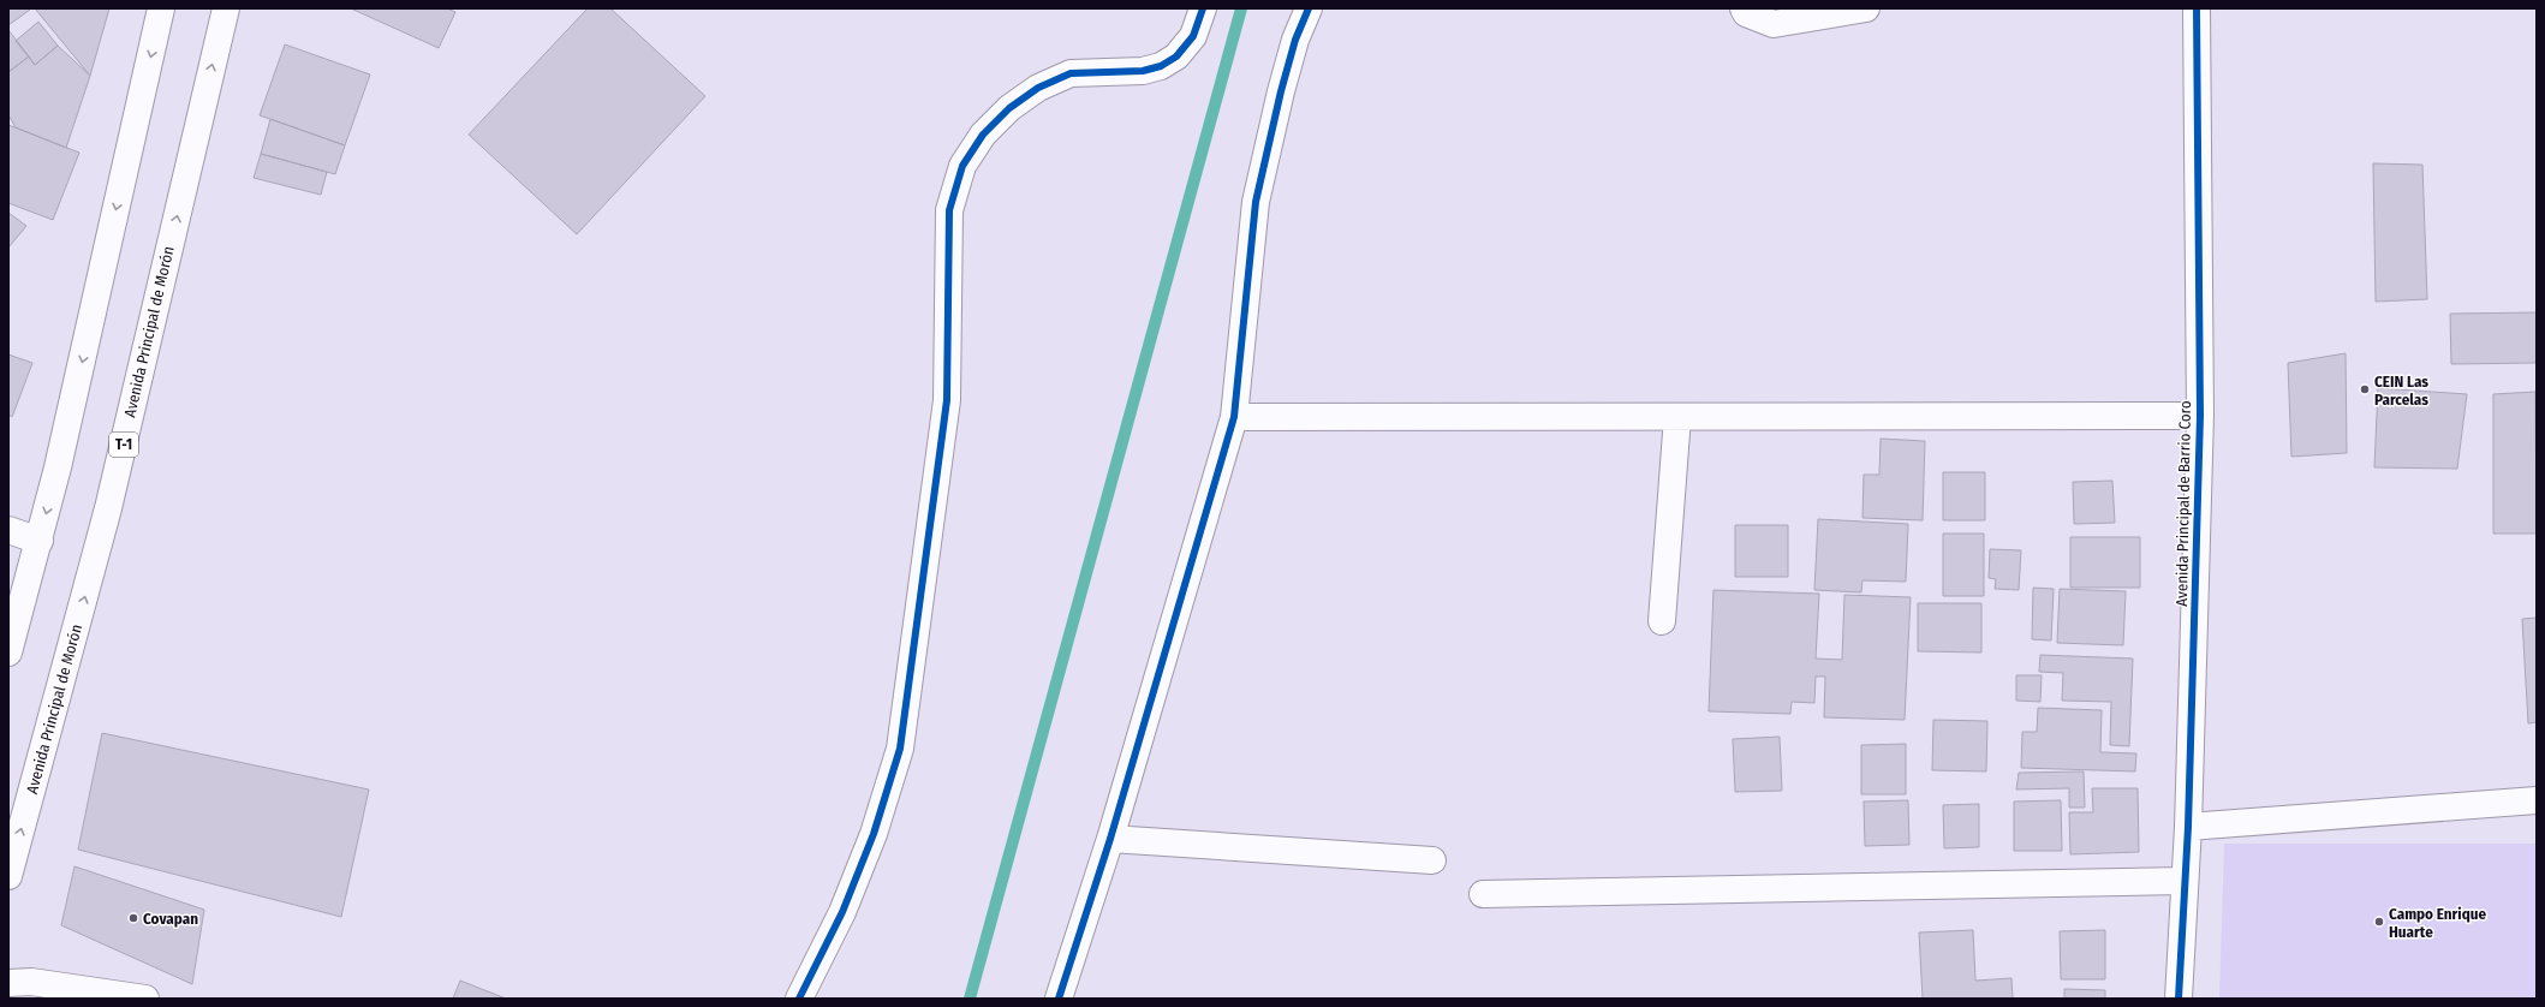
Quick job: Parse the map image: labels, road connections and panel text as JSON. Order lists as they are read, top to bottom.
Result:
{
  "streets": {
    "street": ["Avenida Principal de Morón", "T-1", "Avenida Principal de Barrio Coro"]
  },
  "places": ["CEIN Las Parcelas", "Covapan", "Campo Enrique Huarte"]
}
